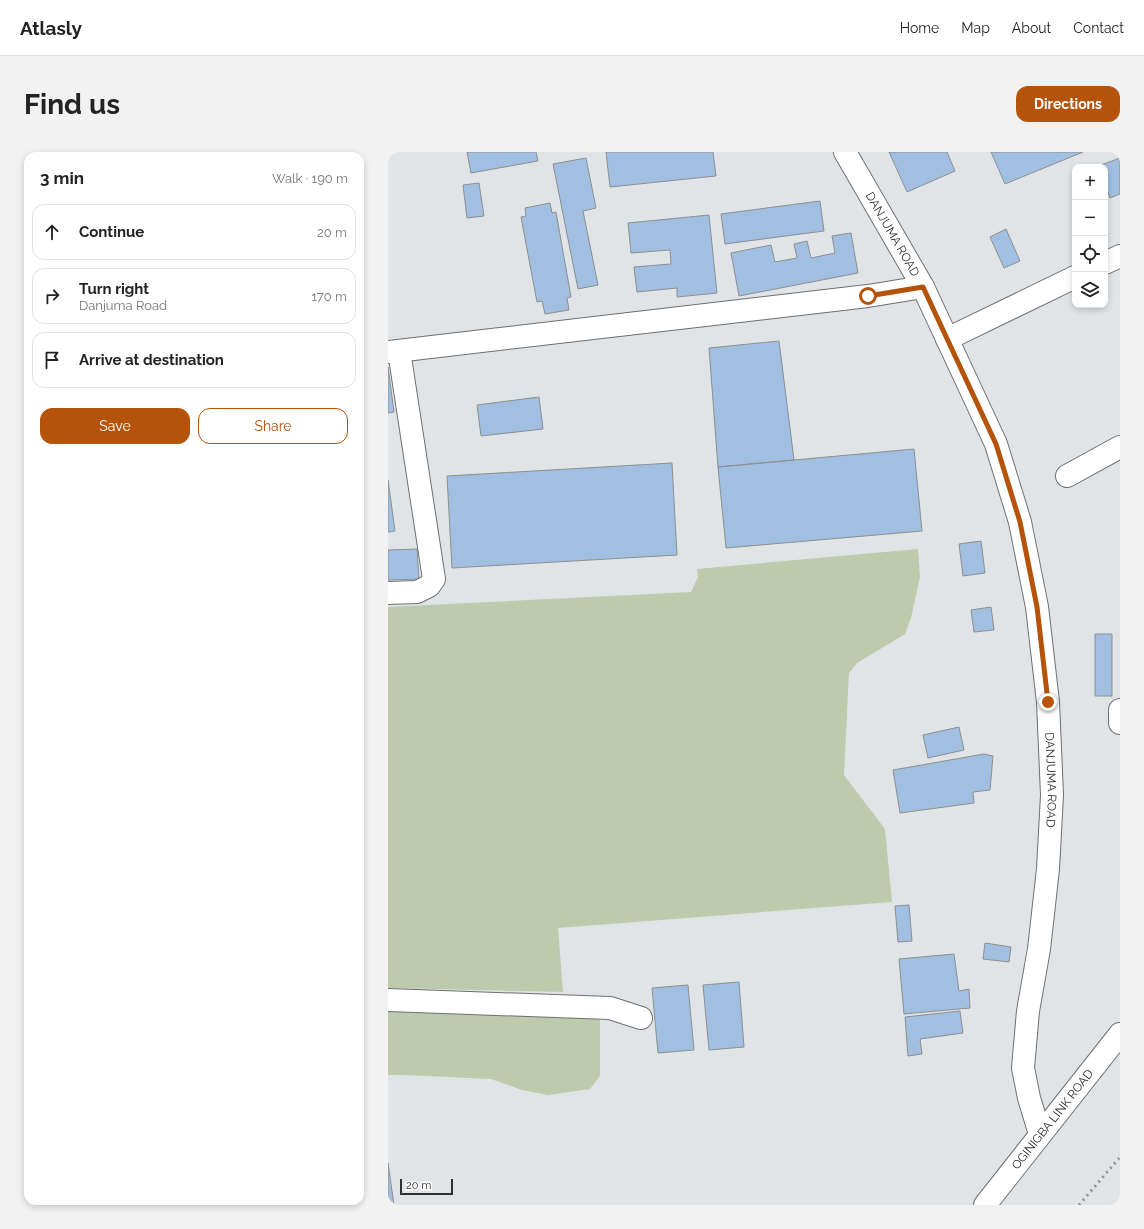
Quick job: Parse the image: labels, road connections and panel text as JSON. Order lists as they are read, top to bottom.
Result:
{
  "streets": {
    "street": ["DANJUMA ROAD", "OGINIGBA LINK ROAD"]
  },
  "crossings": [
    ["DANJUMA ROAD", "OGINIGBA LINK ROAD"]
  ],
  "scale_bar": "20 m",
  "page": {
    "header": "Atlasly",
    "nav": [
      "Home",
      "Map",
      "About",
      "Contact"
    ],
    "buttons": [
      "Directions",
      ["Save", "Share"]
    ],
    "title": "Find us",
    "heading": ["3 min", "Walk · 190 m"],
    "map_buttons": ["+", "−"],
    "list": [
      ["Continue", "20 m"],
      ["Turn right", "Danjuma Road", "170 m"],
      "Arrive at destination"
    ],
    "scale": "20 m"
  }
}
